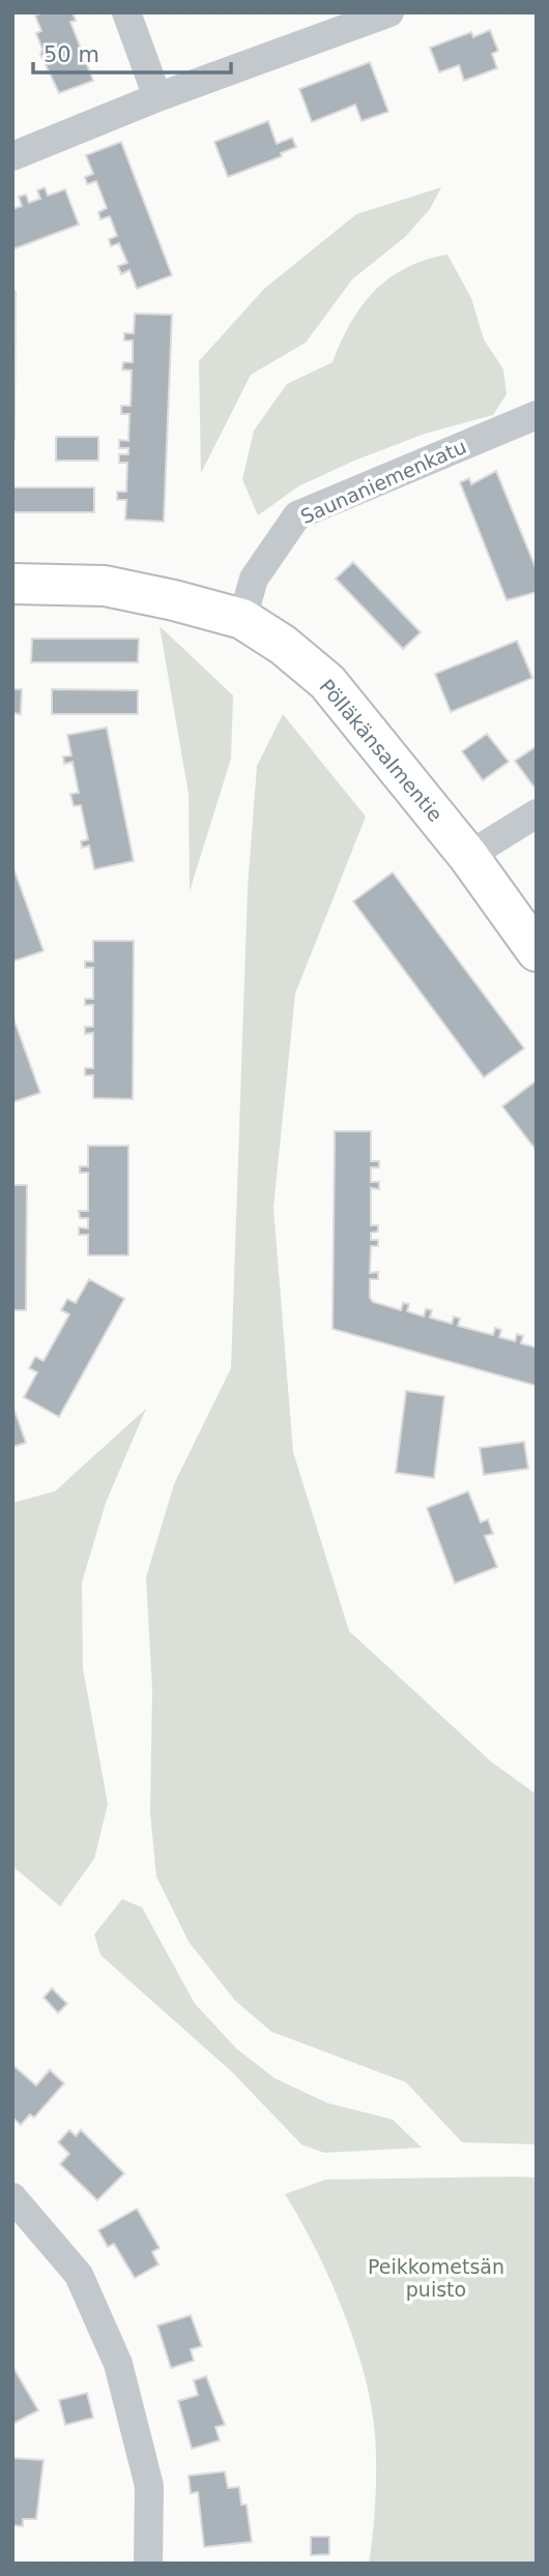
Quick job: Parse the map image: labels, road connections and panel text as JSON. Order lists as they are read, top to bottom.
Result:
{
  "streets": {
    "street": ["Saunaniemenkatu", "Pölläkänsalmentie"]
  },
  "crossings": [
    ["Saunaniemenkatu", "Pölläkänsalmentie"]
  ],
  "parks": ["Peikkometsän puisto"],
  "scale_bar": "50 m"
}
